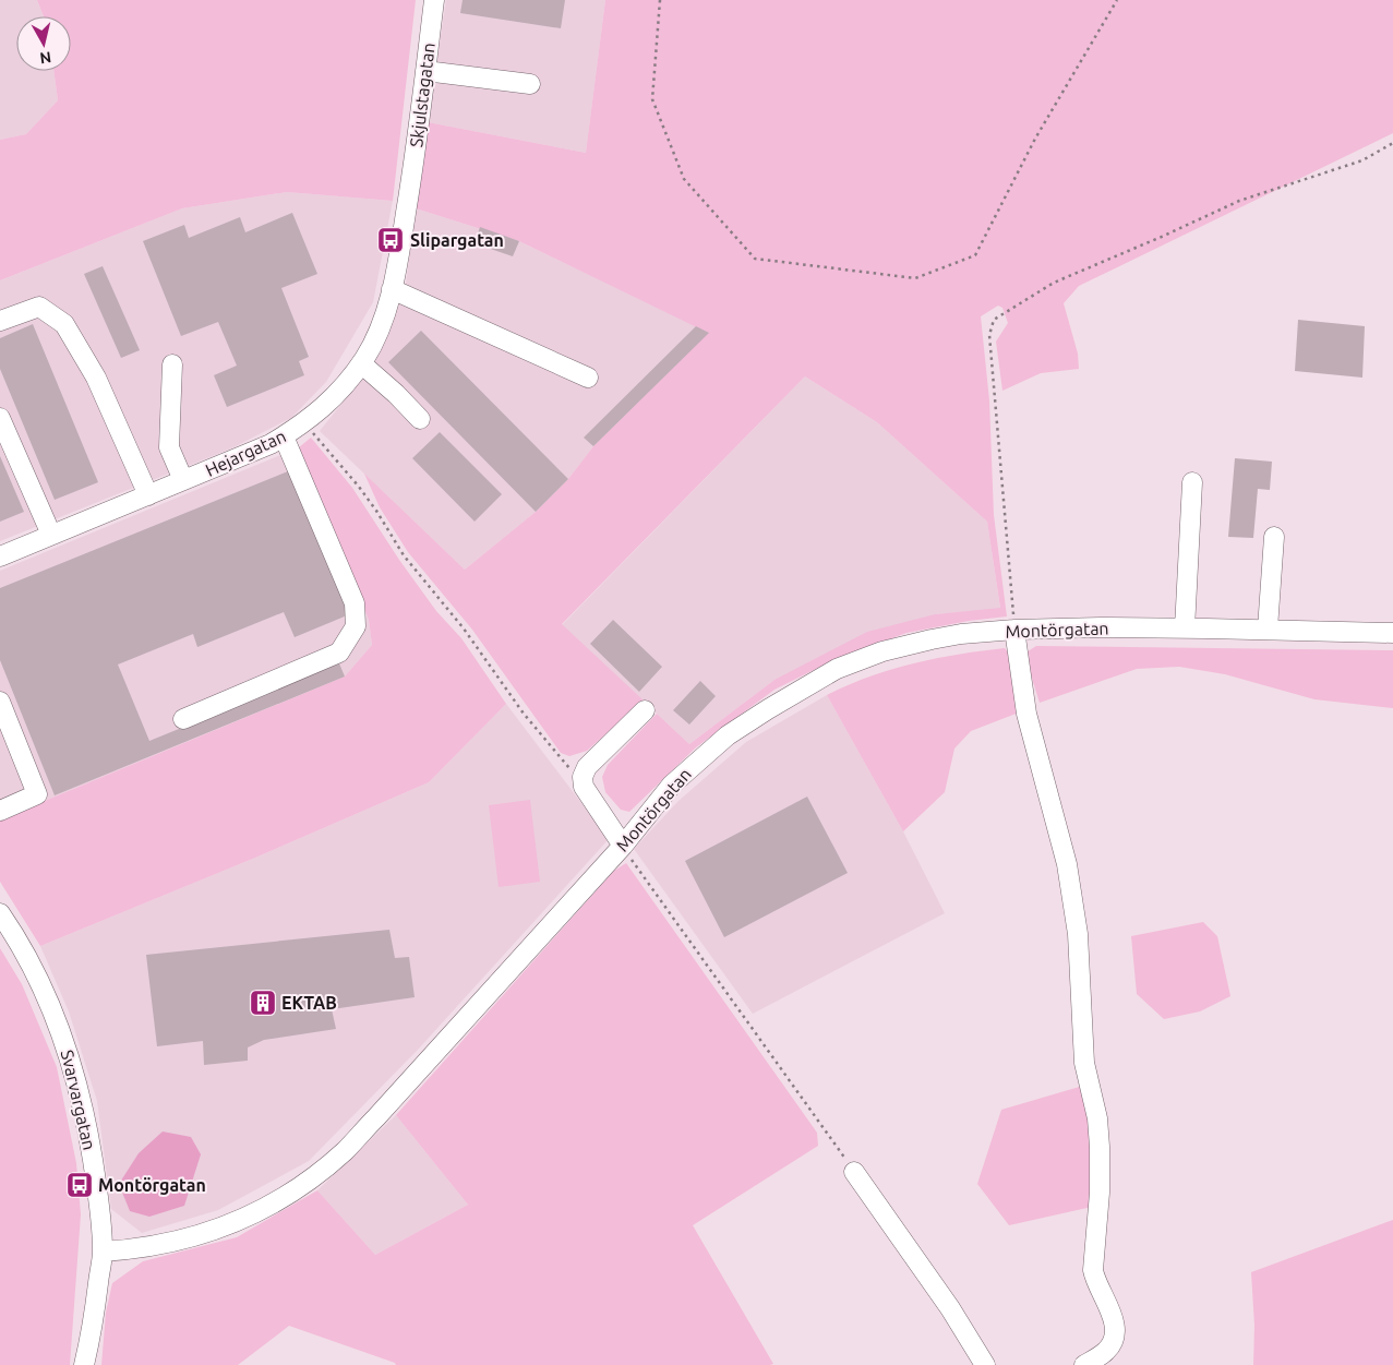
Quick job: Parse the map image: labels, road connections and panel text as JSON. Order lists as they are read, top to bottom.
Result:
{
  "streets": {
    "street": [
      "Skjulstagatan",
      "Hejargatan",
      "Montörgatan",
      "Svarvargatan"
    ]
  },
  "crossings": [
    ["Skjulstagatan", "Hejargatan"],
    ["Montörgatan", "Svarvargatan"]
  ],
  "places": {
    "bus stop": ["Slipargatan", "Montörgatan"],
    "building": ["EKTAB"]
  },
  "north": "bottom"
}
